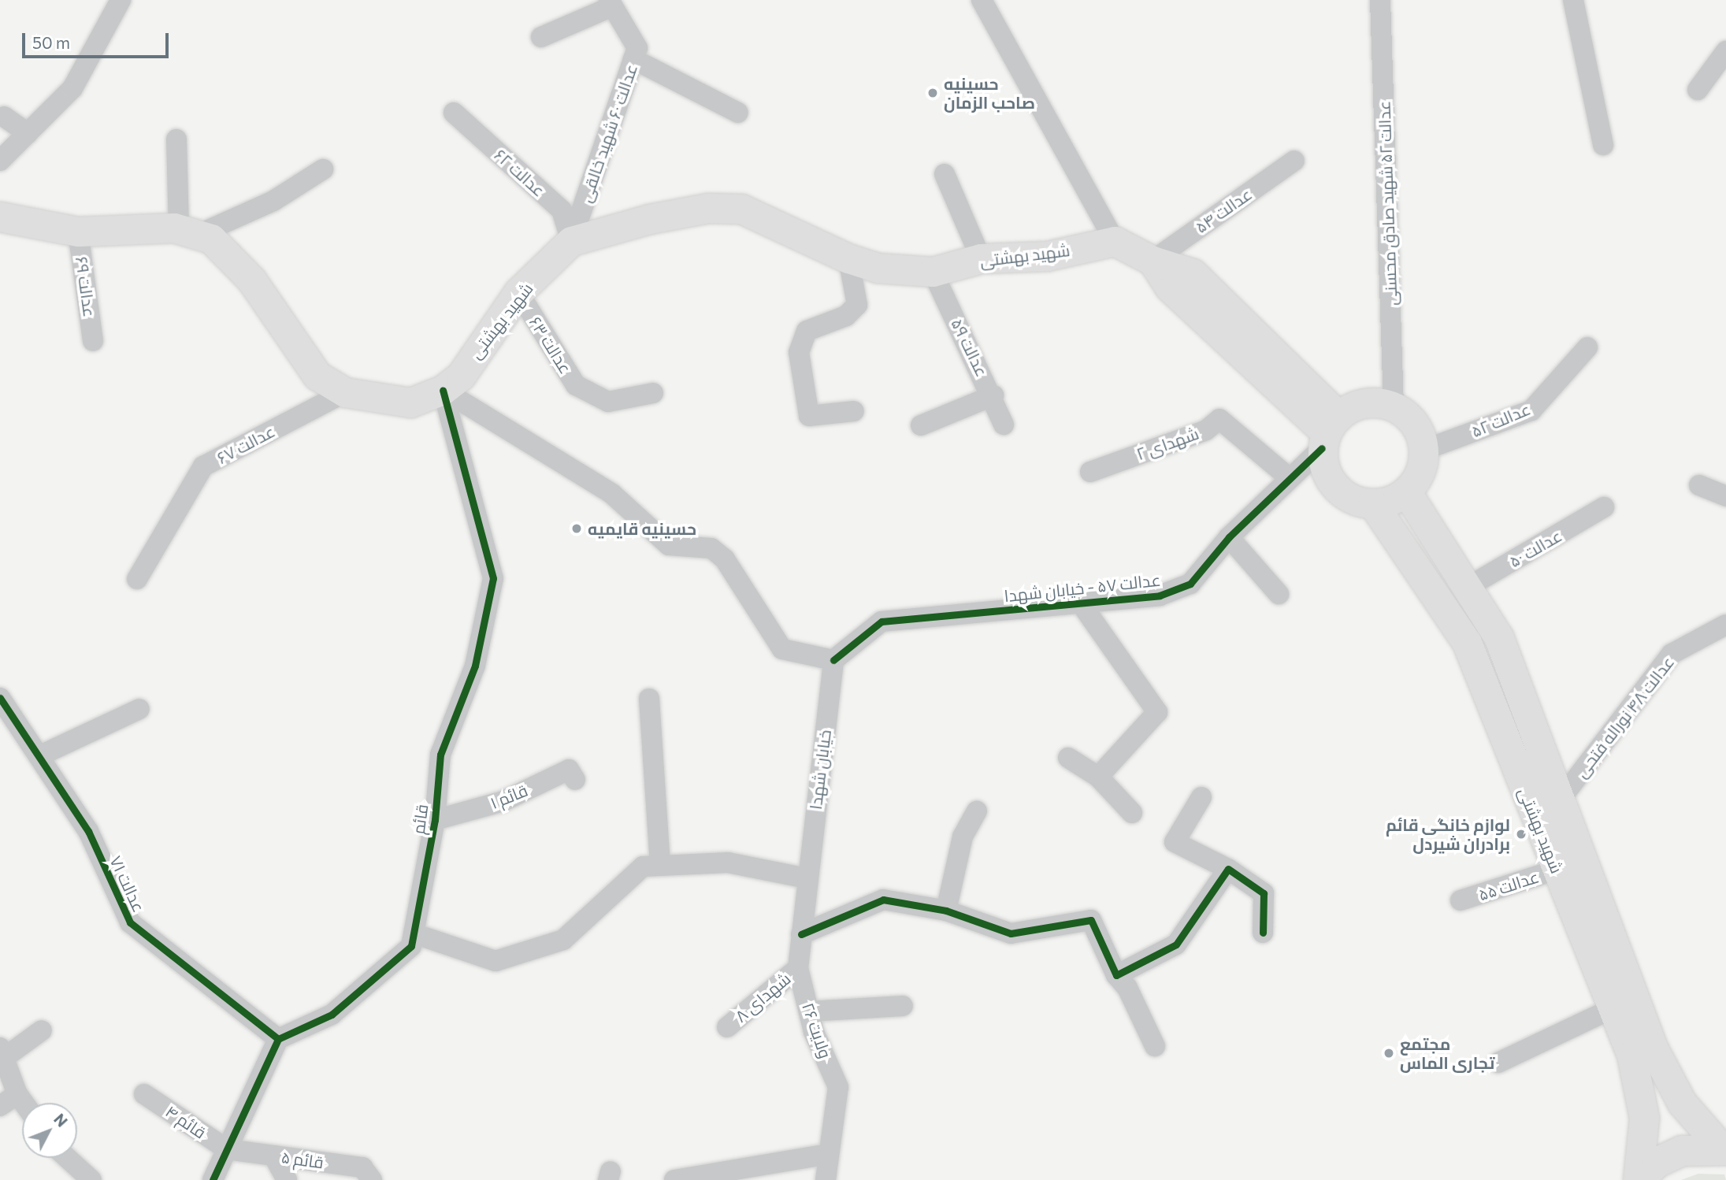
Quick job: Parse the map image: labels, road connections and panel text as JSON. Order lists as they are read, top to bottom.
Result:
{
  "streets": {
    "main road": ["شهید بهشتی"],
    "street": [
      "عدالت ۶۰ شهید خالقی",
      "عدالت ۶۲",
      "عدالت ۵۲ شهید صادق محسنی",
      "عدالت ۵۴",
      "عدالت ۶۹",
      "عدالت ۶۳",
      "عدالت ۵۹",
      "عدالت ۵۲",
      "شهدای ۲",
      "عدالت ۶۷",
      "عدالت ۵۰",
      "عدالت ۵۷ - خیابان شهدا",
      "عدالت ۴۸ نوراله فتحی",
      "خیابان شهدا",
      "قائم ۱",
      "قائم",
      "عدالت ۷۱",
      "عدالت ۵۵",
      "شهدای ۸",
      "ولایت ۲۶",
      "قائم ۴",
      "قائم ۵"
    ]
  },
  "crossings": [
    ["عدالت ۶۰ شهید خالقی", "عدالت ۶۲"],
    ["عدالت ۶۰ شهید خالقی", "شهید بهشتی"],
    ["عدالت ۶۲", "شهید بهشتی"],
    ["عدالت ۵۲ شهید صادق محسنی", "شهید بهشتی"],
    ["عدالت ۵۲ شهید صادق محسنی", "عدالت ۵۲"],
    ["عدالت ۵۲ شهید صادق محسنی", "عدالت ۵۷ - خیابان شهدا"],
    ["شهید بهشتی", "عدالت ۶۳"],
    ["شهید بهشتی", "عدالت ۵۹"],
    ["شهید بهشتی", "عدالت ۵۲"],
    ["شهید بهشتی", "عدالت ۶۷"],
    ["شهید بهشتی", "عدالت ۵۰"],
    ["شهید بهشتی", "عدالت ۵۷ - خیابان شهدا"],
    ["شهید بهشتی", "عدالت ۴۸ نوراله فتحی"],
    ["شهید بهشتی", "قائم"],
    ["شهید بهشتی", "عدالت ۵۵"],
    ["عدالت ۵۲", "عدالت ۵۷ - خیابان شهدا"],
    ["شهدای ۲", "عدالت ۵۷ - خیابان شهدا"],
    ["عدالت ۵۷ - خیابان شهدا", "خیابان شهدا"],
    ["خیابان شهدا", "ولایت ۲۶"],
    ["قائم ۱", "قائم"],
    ["قائم", "عدالت ۷۱"],
    ["شهدای ۸", "ولایت ۲۶"],
    ["قائم ۴", "قائم ۵"]
  ],
  "places": [
    "حسینیه صاحب الزمان",
    "حسینیه قایمیه",
    "لوازم خانگی قائم برادران شیردل",
    "مجتمع تجاری الماس"
  ],
  "scale_bar": "50 m",
  "north": "top right"
}
